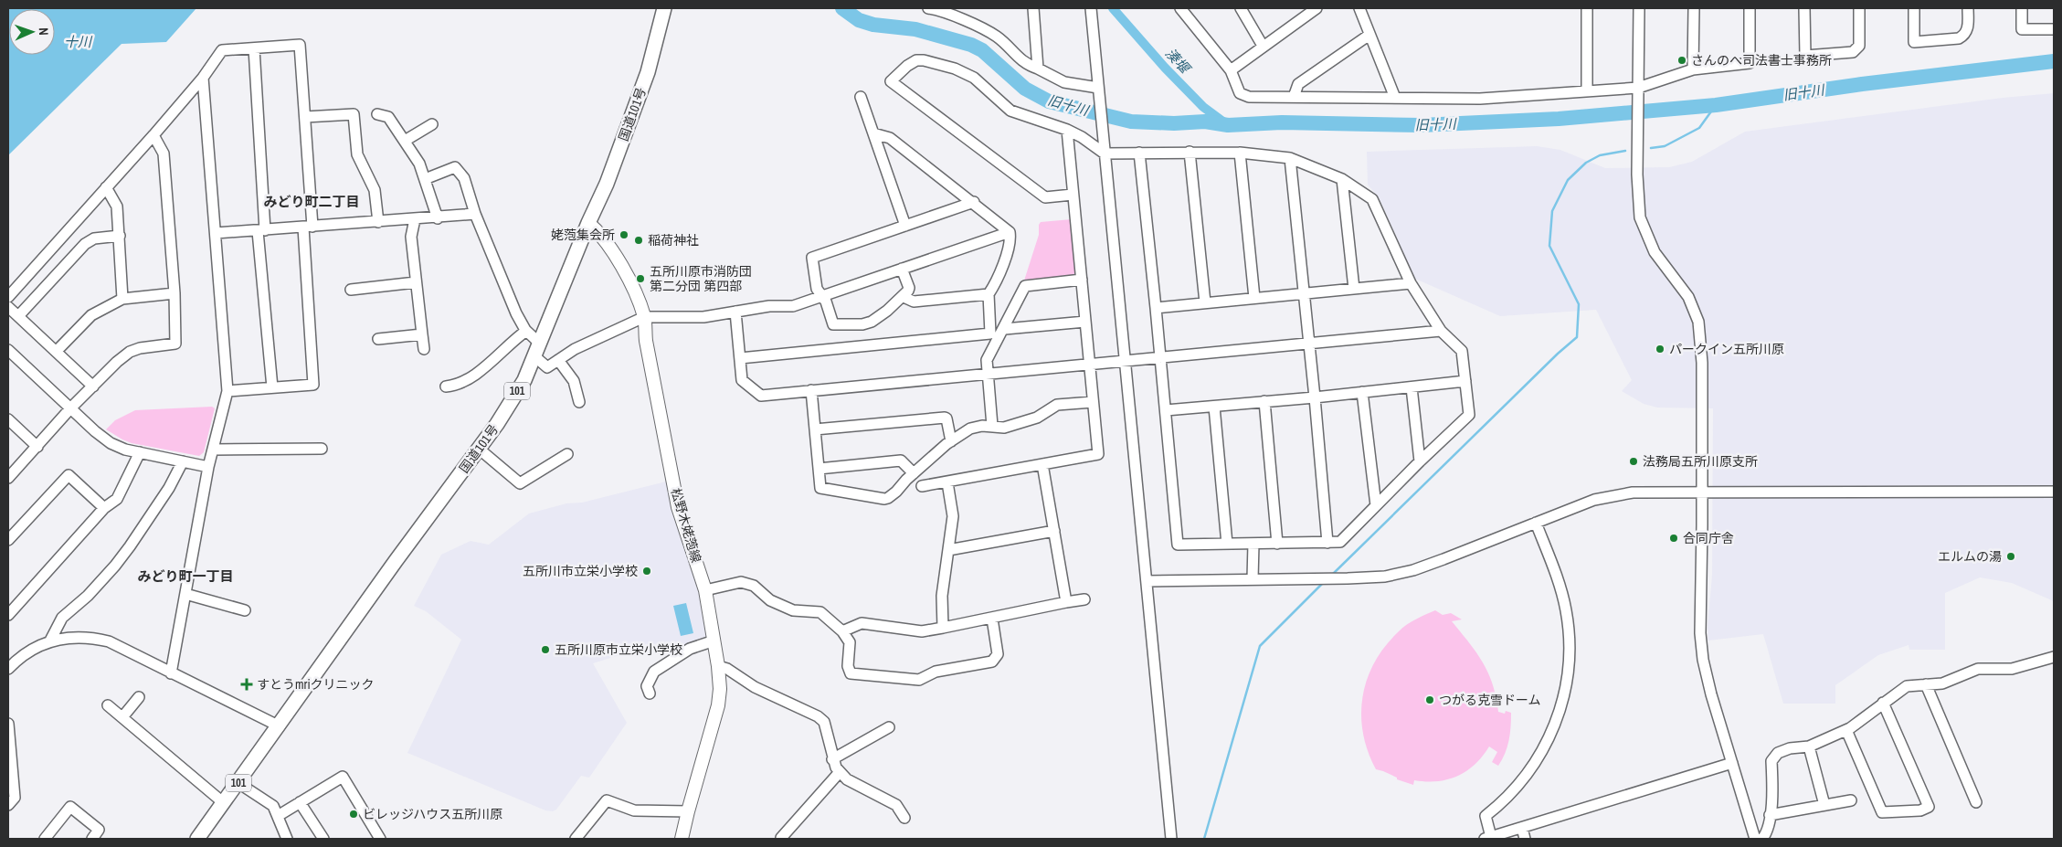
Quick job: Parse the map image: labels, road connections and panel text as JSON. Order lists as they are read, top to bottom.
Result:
{
  "streets": {
    "highway": ["国道101号", "101"],
    "main road": ["松野木姥萢線"]
  },
  "crossings": [
    ["国道101号", "松野木姥萢線"]
  ],
  "districts": ["みどり町二丁目", "みどり町一丁目"],
  "water": ["十川", "湊堰", "旧十川"],
  "places": {
    "other": [
      "さんのへ司法書士事務所",
      "姥萢集会所",
      "稲荷神社",
      "五所川原市消防団 第二分団 第四部",
      "パークイン五所川原",
      "法務局五所川原支所",
      "合同庁舎",
      "エルムの湯",
      "五所川市立栄小学校",
      "五所川原市立栄小学校",
      "つがる克雪ドーム",
      "ビレッジハウス五所川原"
    ],
    "health": ["すとうmriクリニック"]
  },
  "north": "right"
}
